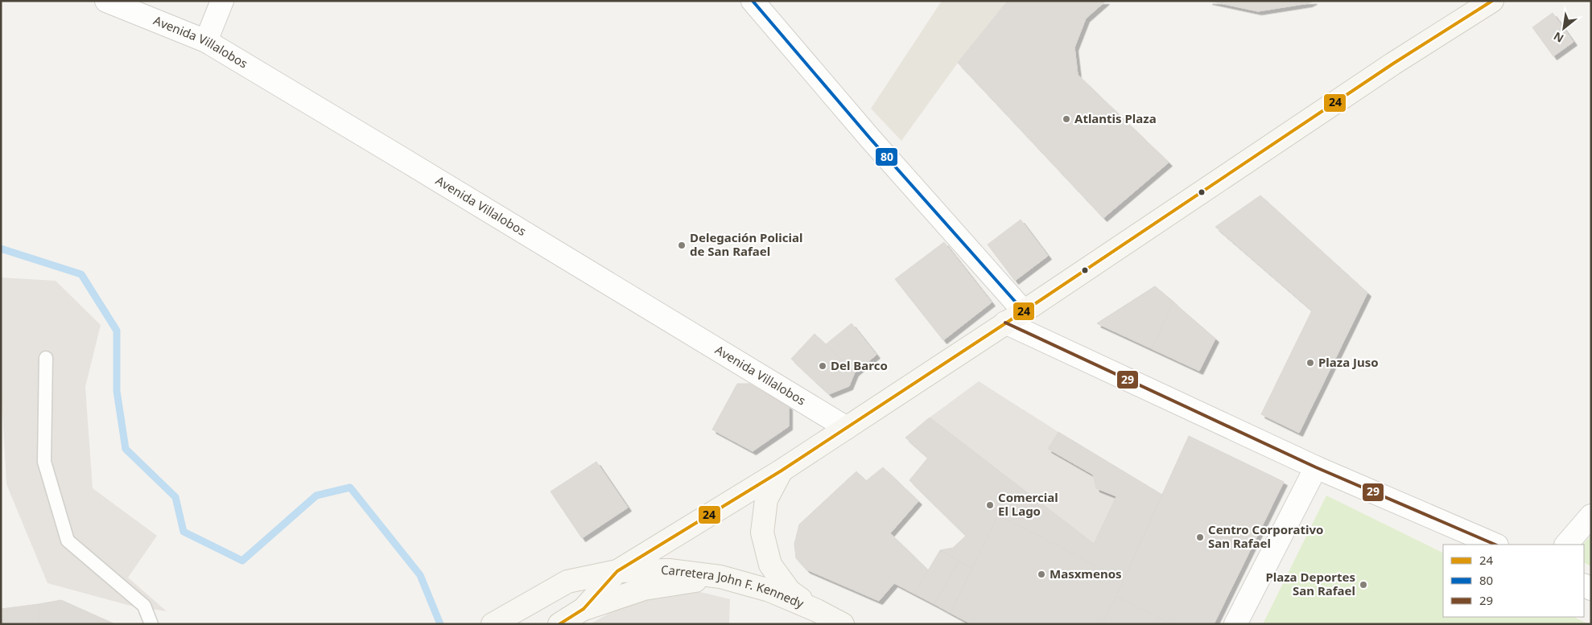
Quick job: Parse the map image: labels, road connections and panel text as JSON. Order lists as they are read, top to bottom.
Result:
{
  "streets": {
    "main road": ["Carretera John F. Kennedy"],
    "street": ["Avenida Villalobos"]
  },
  "places": [
    "Atlantis Plaza",
    "Delegación Policial de San Rafael",
    "Plaza Juso",
    "Del Barco",
    "Comercial El Lago",
    "Centro Corporativo San Rafael",
    "Masxmenos",
    "Plaza Deportes San Rafael"
  ],
  "lines": ["transit line 24", "transit line 80", "transit line 29"],
  "legend": ["24", "80", "29"],
  "north": "bottom left"
}
